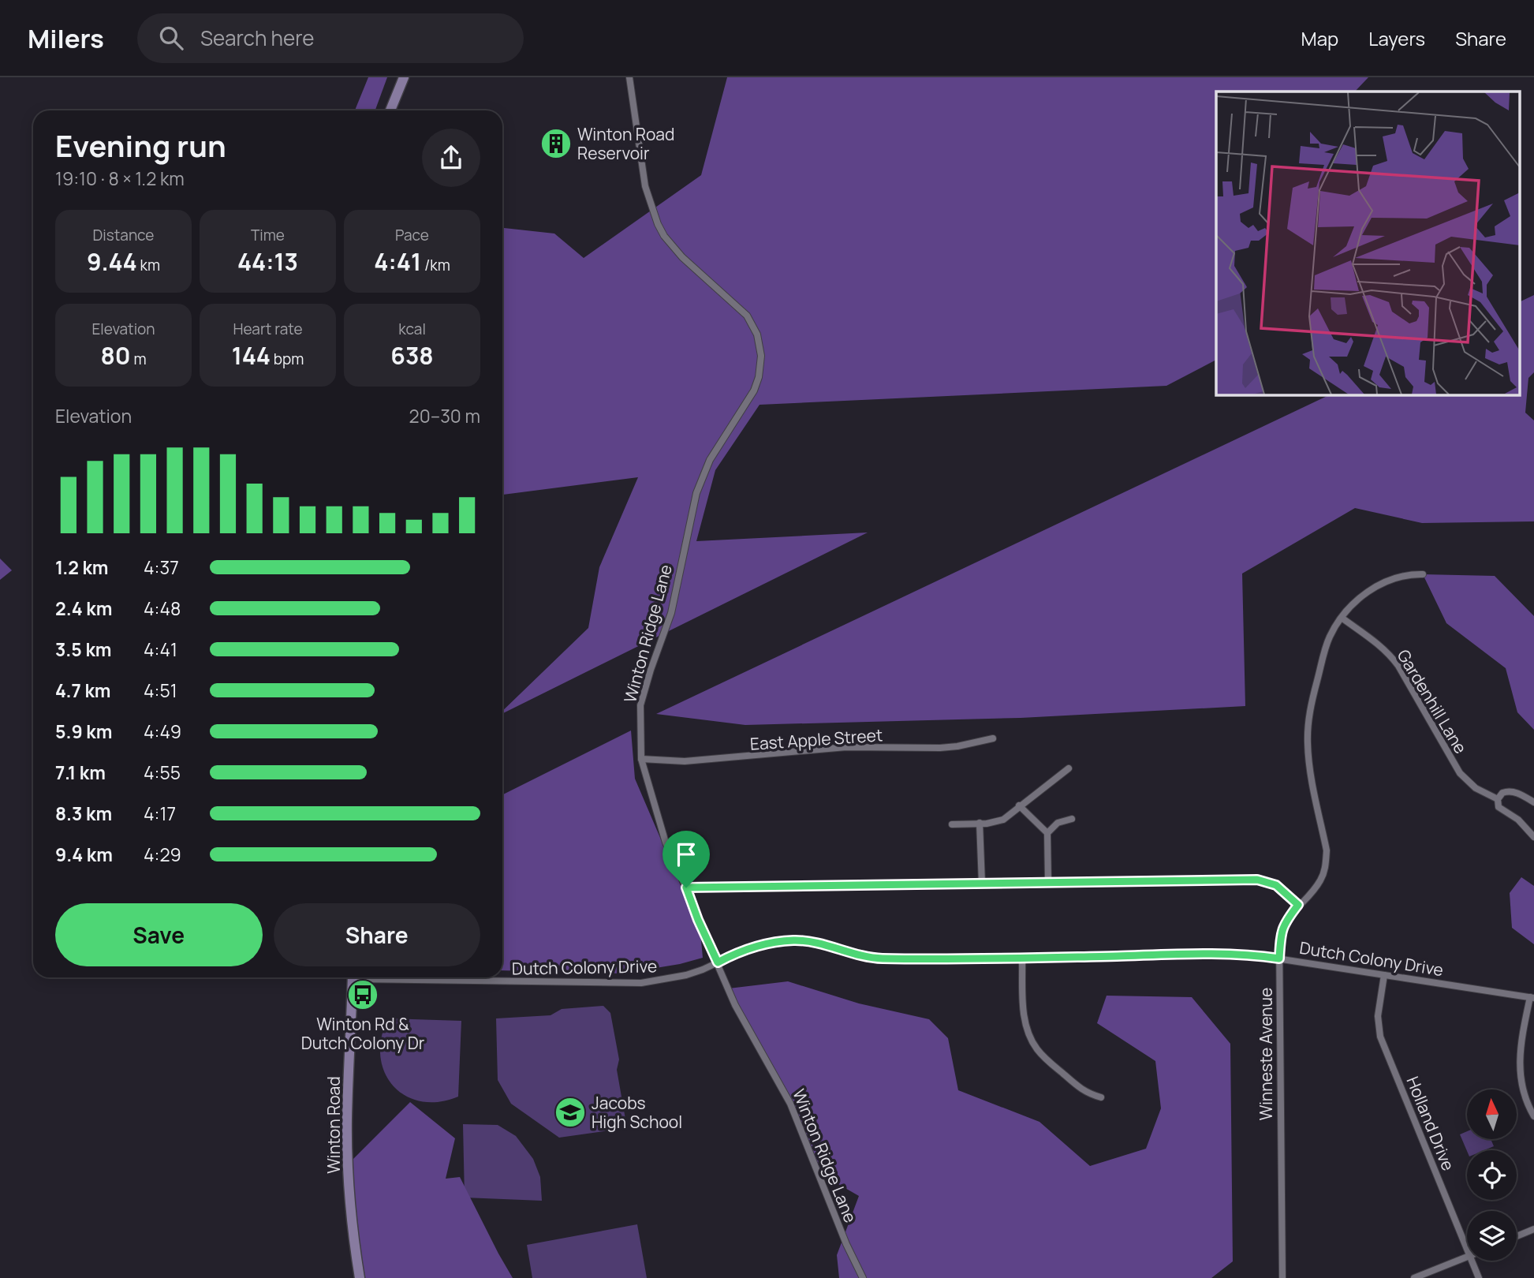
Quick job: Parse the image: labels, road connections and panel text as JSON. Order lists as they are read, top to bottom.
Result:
{
  "streets": {
    "main road": ["Winton Road"],
    "street": [
      "Winton Ridge Lane",
      "Gardenhill Lane",
      "East Apple Street",
      "Dutch Colony Drive",
      "Winneste Avenue",
      "Holland Drive"
    ]
  },
  "crossings": [
    ["Winton Ridge Lane", "East Apple Street"],
    ["Winton Ridge Lane", "Dutch Colony Drive"],
    ["Gardenhill Lane", "Winneste Avenue"],
    ["Dutch Colony Drive", "Winneste Avenue"],
    ["Dutch Colony Drive", "Holland Drive"]
  ],
  "places": {
    "building": ["Winton Road Reservoir"],
    "bus stop": ["Winton Rd & Dutch Colony Dr"],
    "school or university": ["Jacobs High School"]
  },
  "north": "top",
  "page": {
    "header": "Milers",
    "search": "Search here",
    "nav": ["Map", "Layers", "Share"],
    "heading": ["Evening run", "19:10 · 8 × 1.2 km"],
    "stats": [
      ["Distance", "9.44 km"],
      ["Time", "44:13"],
      ["Pace", "4:41 /km"],
      ["Elevation", "80 m"],
      ["Heart rate", "144 bpm"],
      ["kcal", "638"]
    ],
    "chart": ["Elevation", "20–30 m"],
    "list": [
      {
        "name": "1.2 km",
        "note": "4:37"
      },
      {
        "name": "2.4 km",
        "note": "4:48"
      },
      {
        "name": "3.5 km",
        "note": "4:41"
      },
      {
        "name": "4.7 km",
        "note": "4:51"
      },
      {
        "name": "5.9 km",
        "note": "4:49"
      },
      {
        "name": "7.1 km",
        "note": "4:55"
      },
      {
        "name": "8.3 km",
        "note": "4:17"
      },
      {
        "name": "9.4 km",
        "note": "4:29"
      }
    ],
    "buttons": ["Save", "Share"]
  }
}
